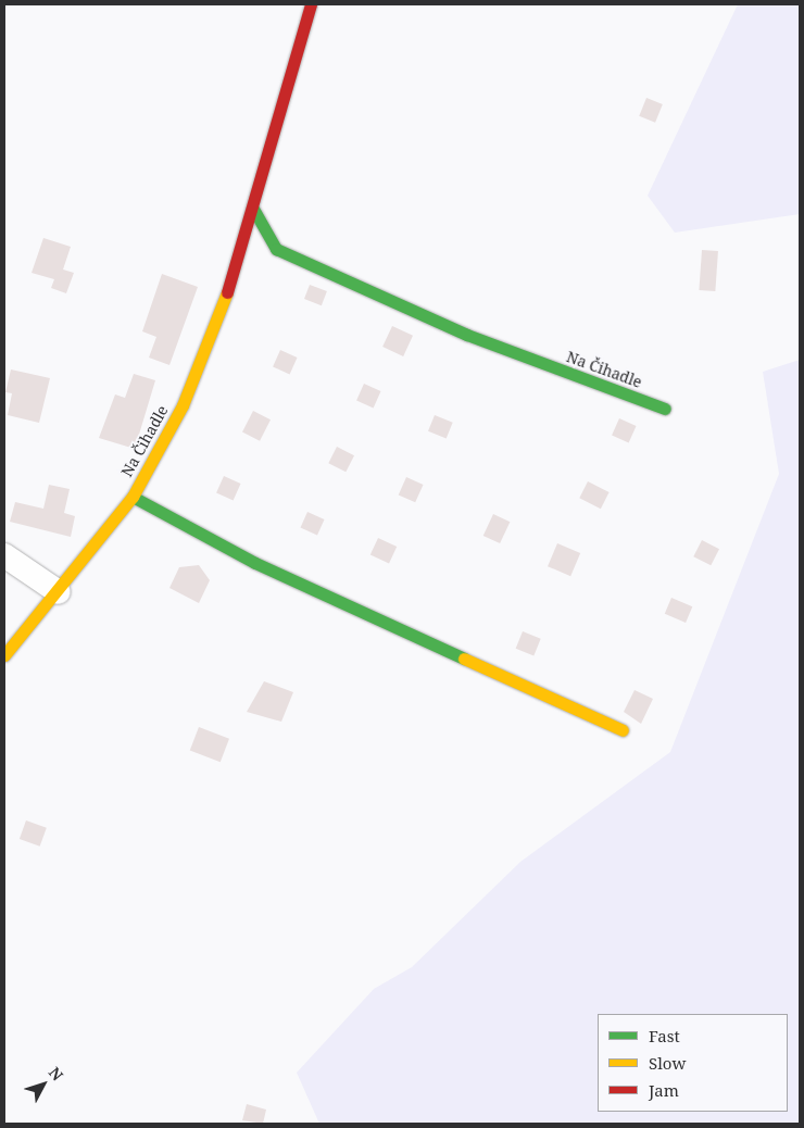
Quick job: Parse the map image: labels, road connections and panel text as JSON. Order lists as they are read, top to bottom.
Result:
{
  "streets": {
    "street": ["Na Čihadle"]
  },
  "legend": ["Fast", "Slow", "Jam"],
  "north": "top right"
}
